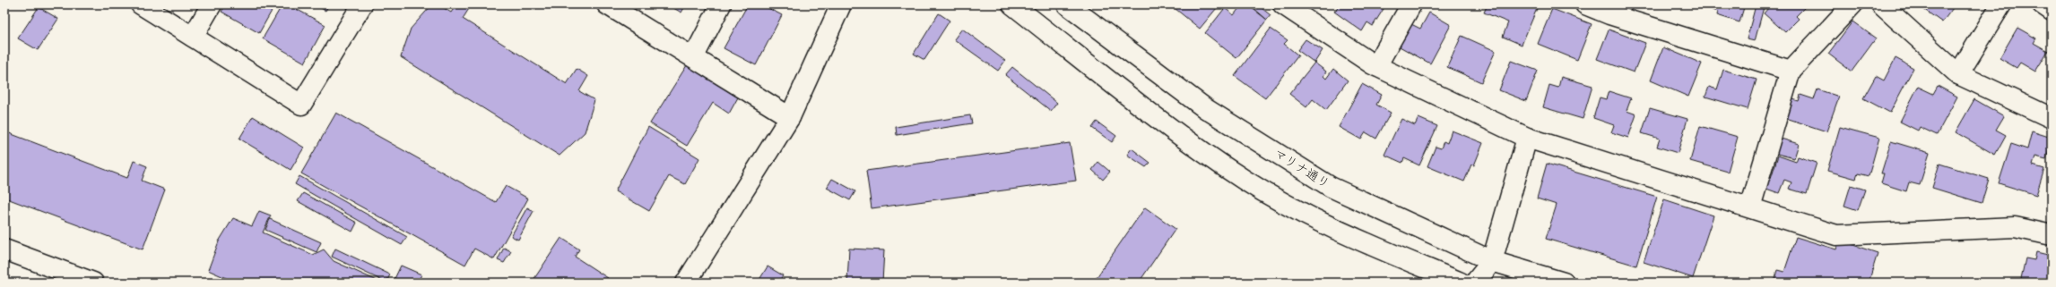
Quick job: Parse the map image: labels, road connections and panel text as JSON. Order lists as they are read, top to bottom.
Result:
{
  "streets": {
    "street": ["マリナ通り"]
  }
}
